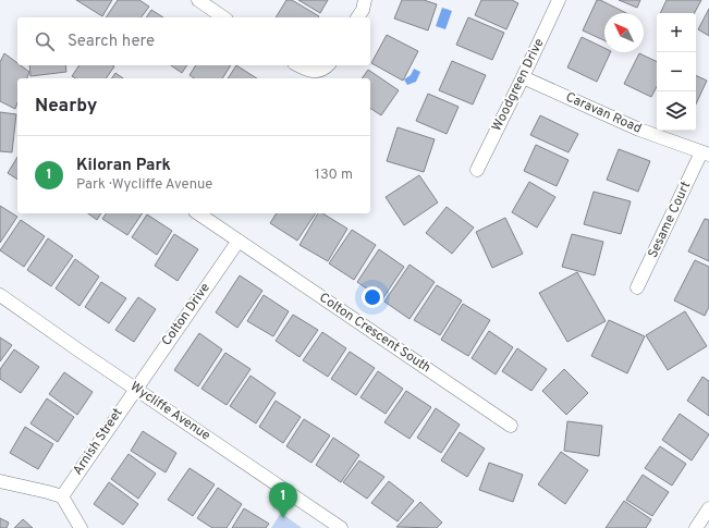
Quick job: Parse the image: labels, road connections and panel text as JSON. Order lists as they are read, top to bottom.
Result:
{
  "streets": {
    "street": [
      "Woodgreen Drive",
      "Caravan Road",
      "Sesame Court",
      "Colton Drive",
      "Colton Crescent South",
      "Wycliffe Avenue",
      "Arnish Street"
    ]
  },
  "crossings": [
    ["Woodgreen Drive", "Caravan Road"],
    ["Caravan Road", "Sesame Court"],
    ["Colton Drive", "Colton Crescent South"],
    ["Colton Drive", "Wycliffe Avenue"],
    ["Colton Drive", "Arnish Street"],
    ["Wycliffe Avenue", "Arnish Street"]
  ],
  "north": "top left",
  "page": {
    "map_buttons": ["+", "−"],
    "search": "Search here",
    "heading": "Nearby",
    "list": [
      {
        "mark": "1",
        "name": "Kiloran Park",
        "note": "Park · Wycliffe Avenue",
        "value": "130 m"
      }
    ],
    "pins": "1"
  }
}
